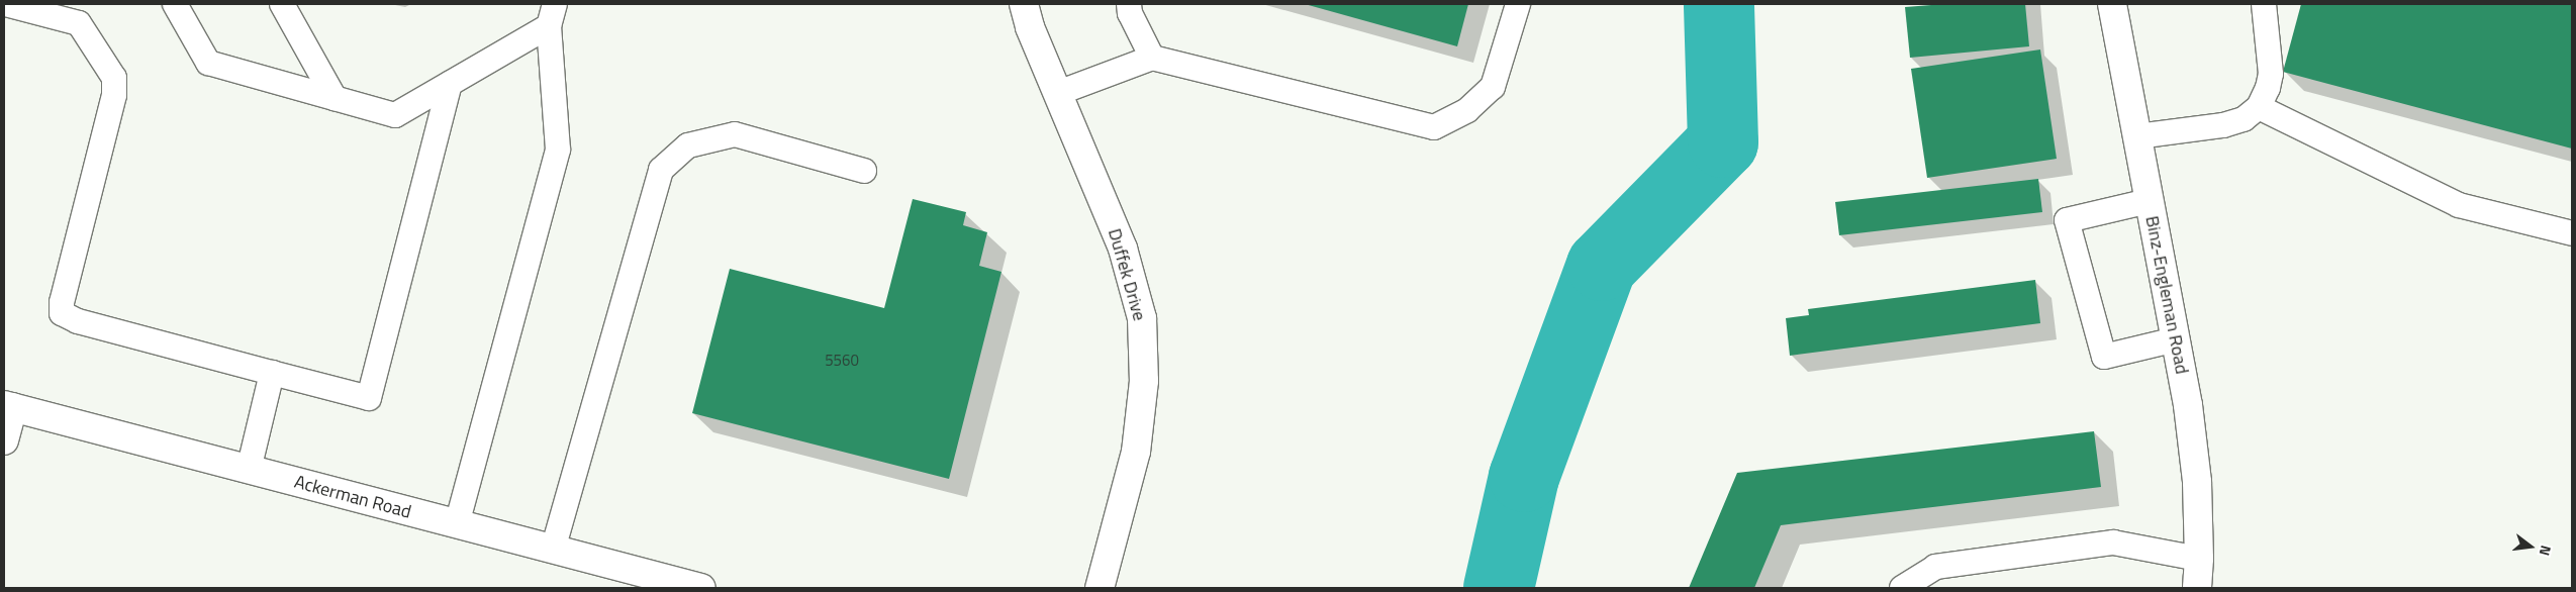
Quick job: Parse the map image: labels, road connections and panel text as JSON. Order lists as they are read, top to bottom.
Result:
{
  "streets": {
    "street": ["Duffek Drive", "Binz-Engleman Road", "Ackerman Road"]
  },
  "house_numbers": ["5560"],
  "north": "right"
}
